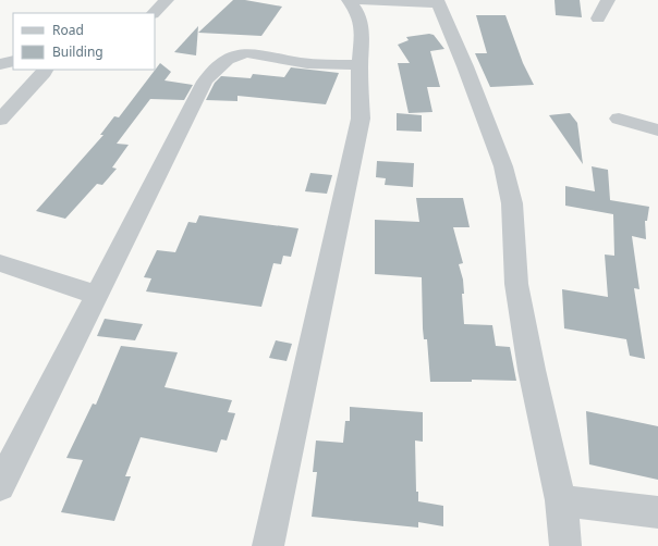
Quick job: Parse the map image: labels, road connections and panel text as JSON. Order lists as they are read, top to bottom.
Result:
{
  "legend": ["Road", "Building"]
}
